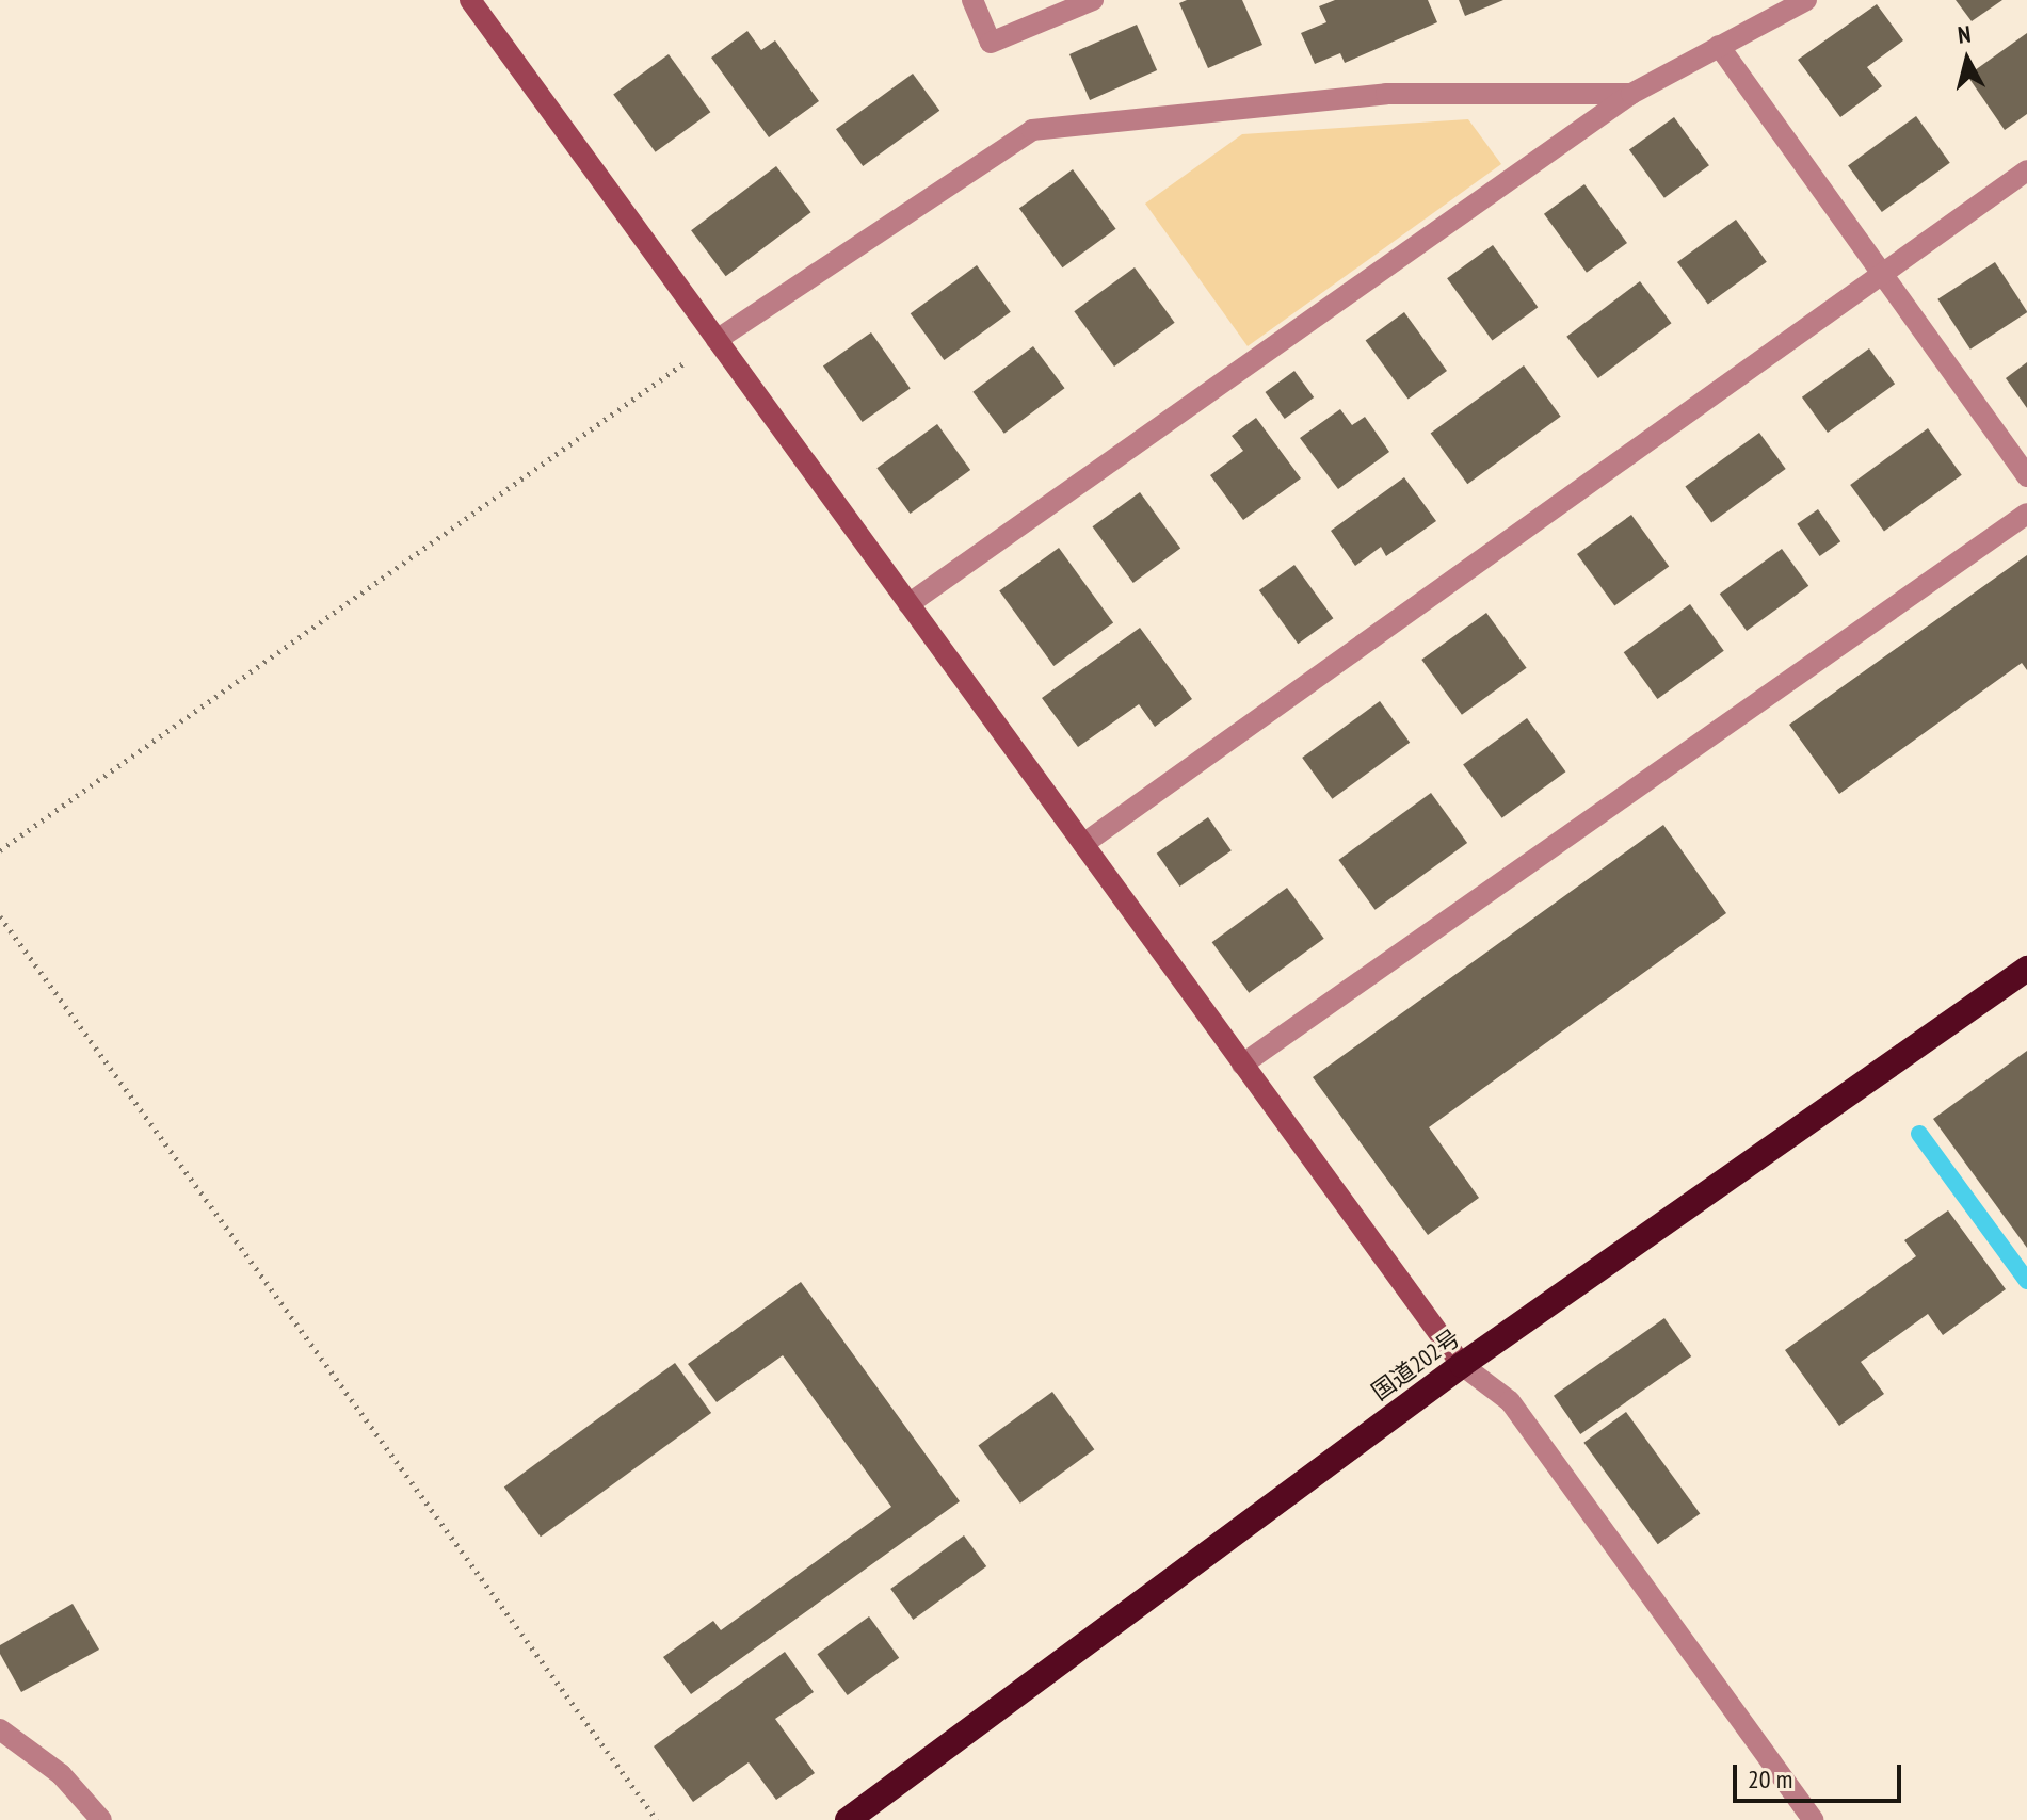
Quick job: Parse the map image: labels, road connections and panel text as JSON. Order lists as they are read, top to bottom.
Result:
{
  "streets": {
    "highway": ["国道202号"]
  },
  "scale_bar": "20 m",
  "north": "top"
}
